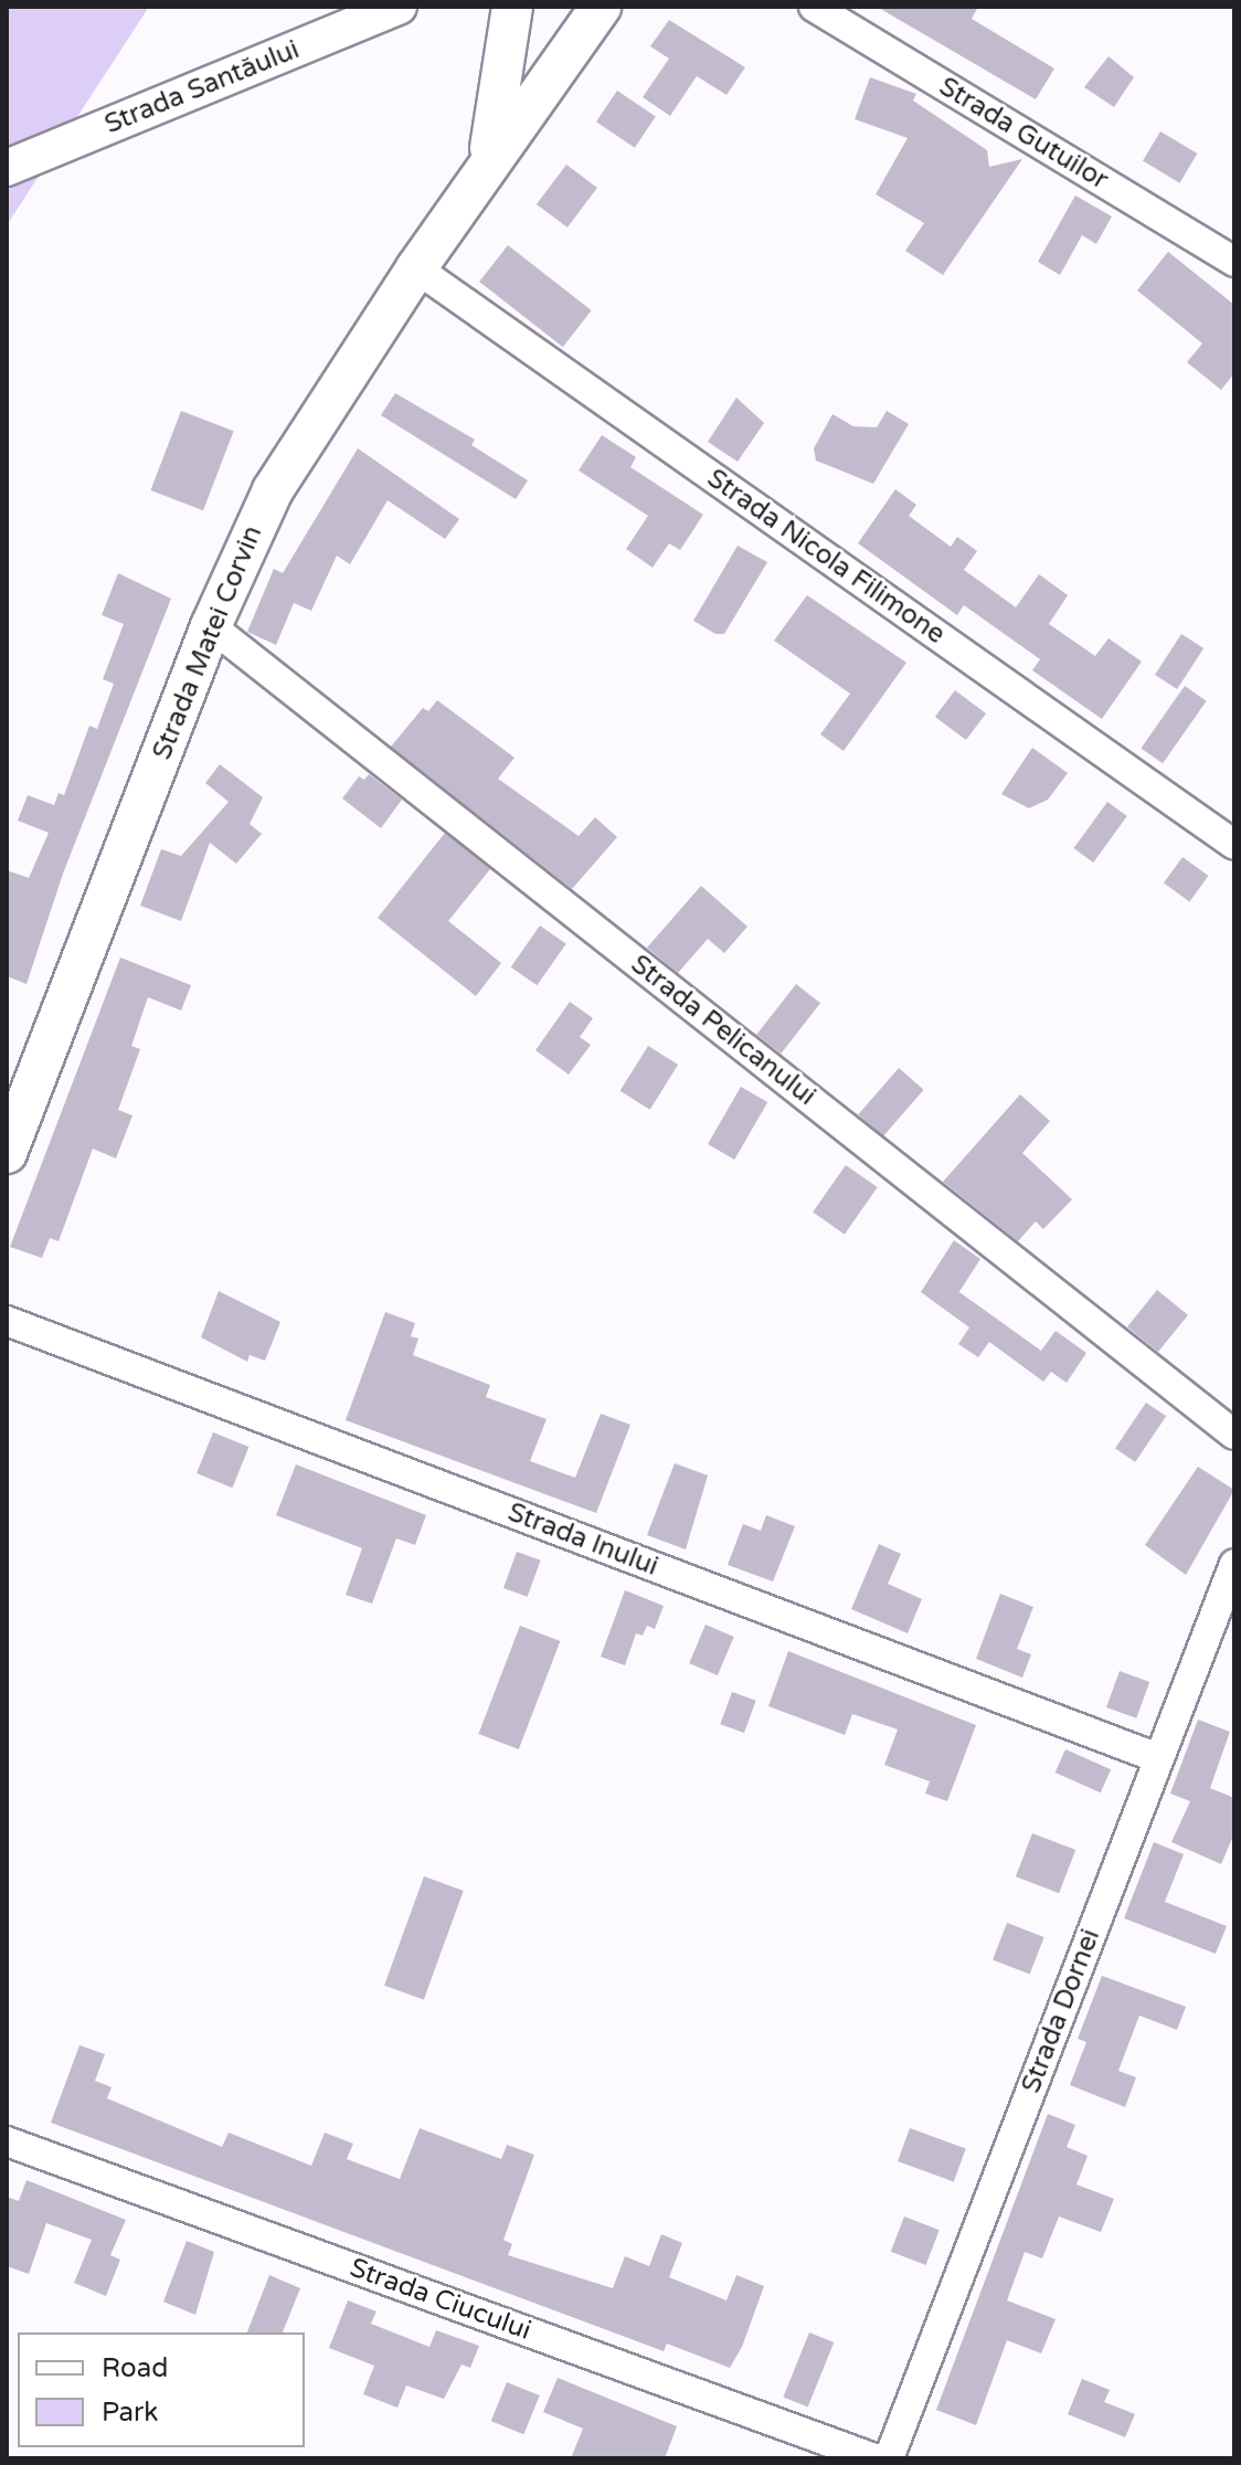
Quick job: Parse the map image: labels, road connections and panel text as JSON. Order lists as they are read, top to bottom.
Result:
{
  "streets": {
    "main road": ["Strada Matei Corvin"],
    "street": [
      "Strada Santăului",
      "Strada Gutuilor",
      "Strada Nicola Filimone",
      "Strada Pelicanului",
      "Strada Inului",
      "Strada Dornei",
      "Strada Ciucului"
    ]
  },
  "crossings": [
    ["Strada Nicola Filimone", "Strada Matei Corvin"],
    ["Strada Matei Corvin", "Strada Pelicanului"],
    ["Strada Inului", "Strada Dornei"]
  ],
  "legend": ["Road", "Park"]
}
